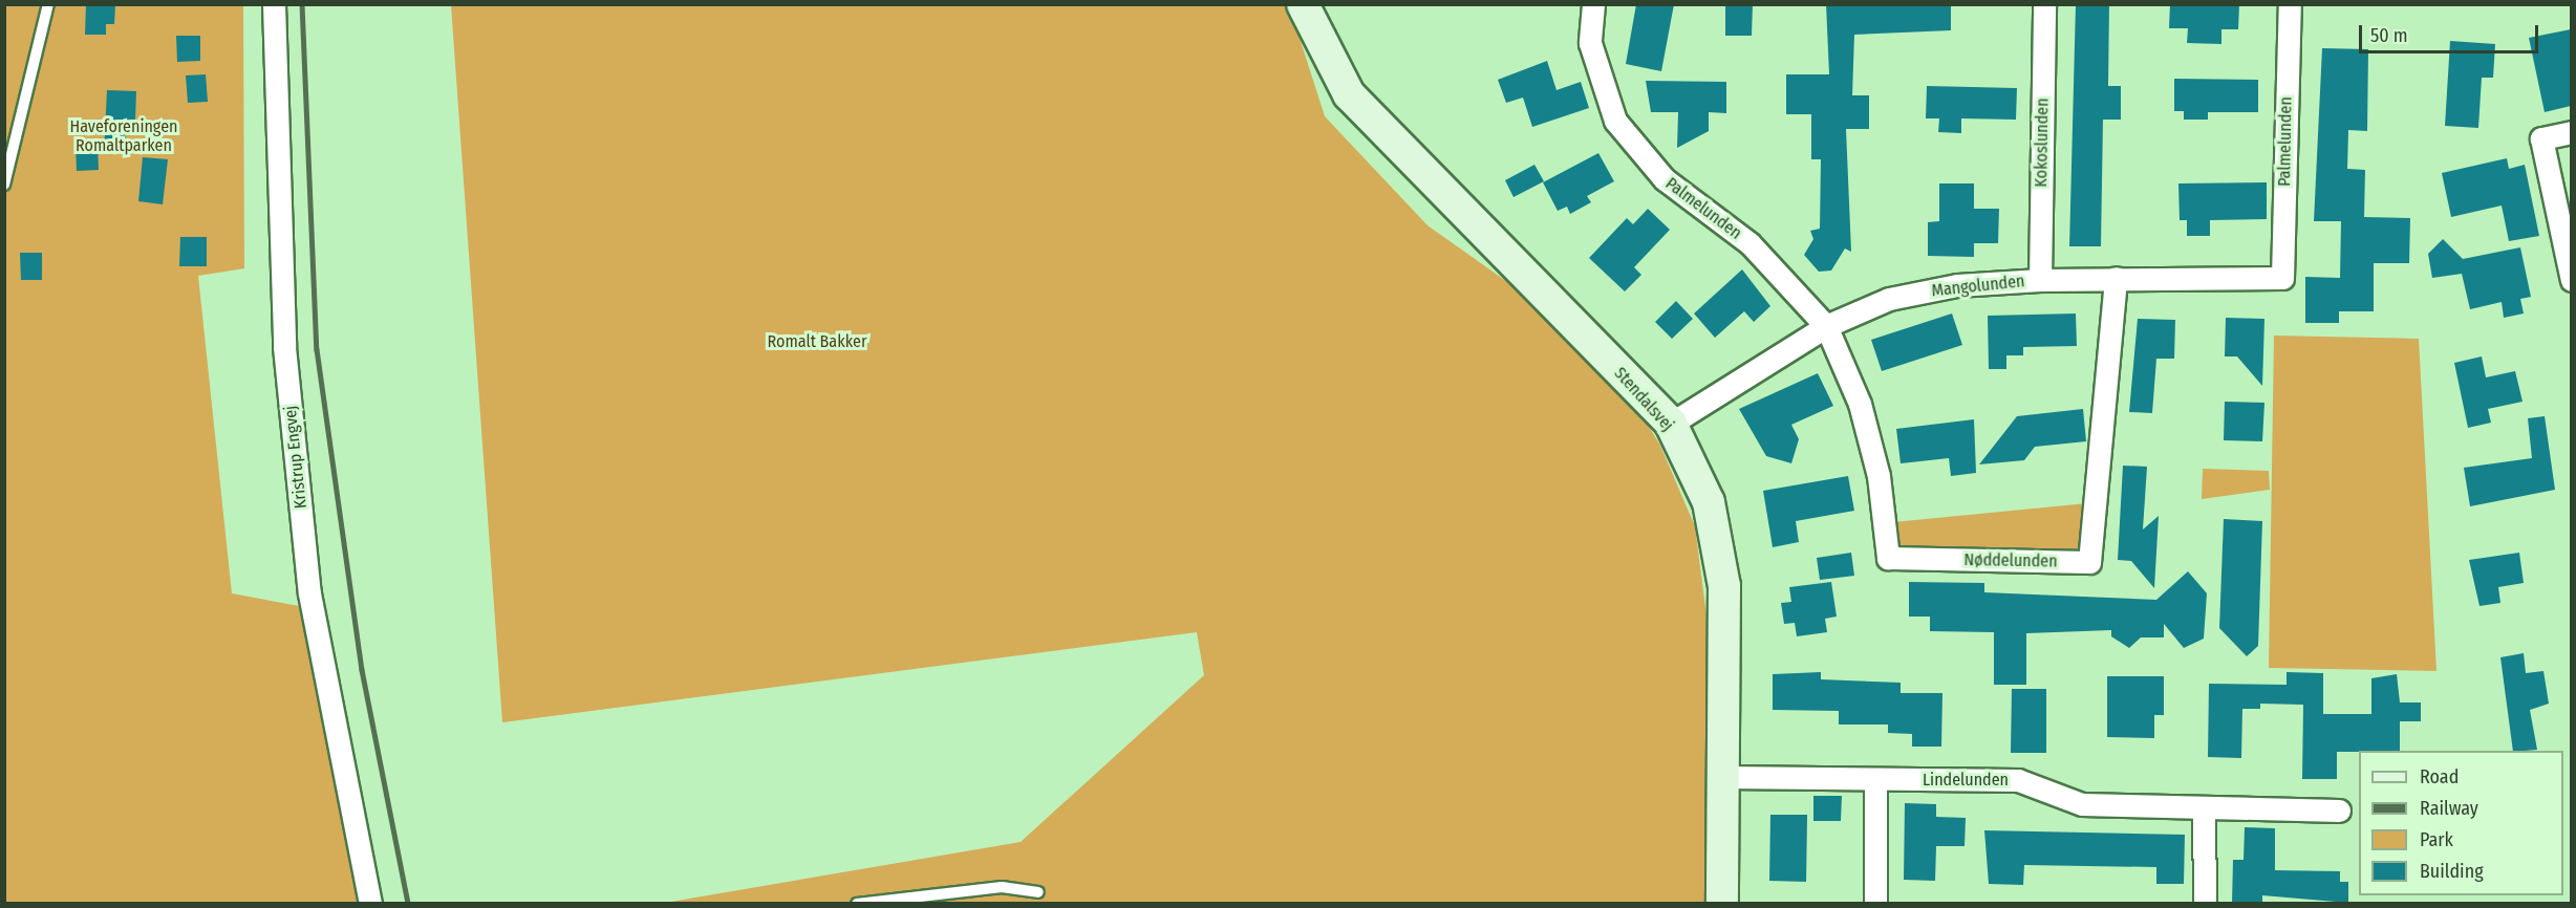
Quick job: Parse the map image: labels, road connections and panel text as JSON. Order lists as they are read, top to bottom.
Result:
{
  "streets": {
    "street": [
      "Palmelunden",
      "Kokoslunden",
      "Mangolunden",
      "Stendalsvej",
      "Kristrup Engvej",
      "Nøddelunden",
      "Lindelunden"
    ]
  },
  "crossings": [
    ["Palmelunden", "Mangolunden"],
    ["Palmelunden", "Nøddelunden"],
    ["Kokoslunden", "Mangolunden"],
    ["Mangolunden", "Stendalsvej"],
    ["Mangolunden", "Nøddelunden"],
    ["Stendalsvej", "Lindelunden"]
  ],
  "parks": ["Haveforeningen Romaltparken", "Romalt Bakker"],
  "legend": [
    "Road",
    "Railway",
    "Park",
    "Building"
  ],
  "scale_bar": "50 m"
}
